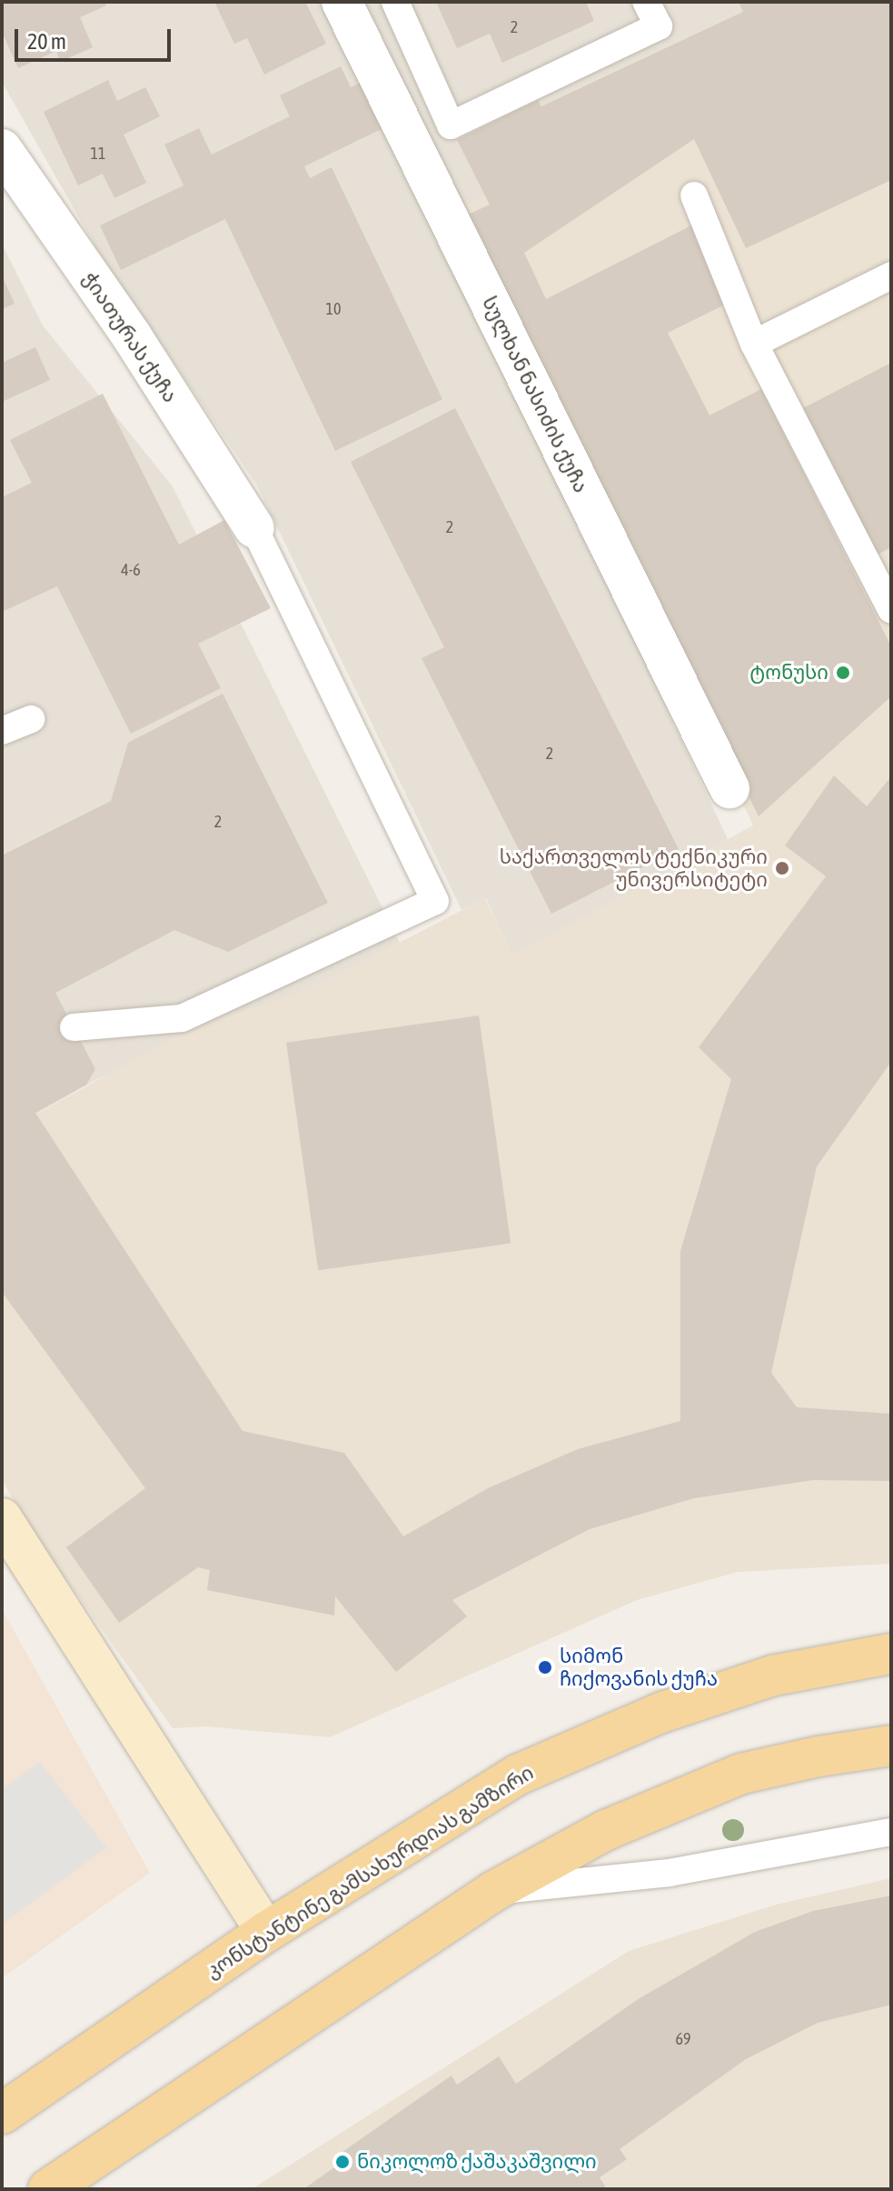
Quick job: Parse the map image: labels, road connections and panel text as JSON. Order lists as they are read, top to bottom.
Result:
{
  "streets": {
    "main road": ["კონსტანტინე გამსახურდიას გამზირი"],
    "street": ["ჭიათურას ქუჩა", "სულხან ნასიძის ქუჩა"]
  },
  "places": [
    "ტონუსი",
    "საქართველოს ტექნიკური უნივერსიტეტი",
    "სიმონ ჩიქოვანის ქუჩა",
    "ნიკოლოზ ქაშაკაშვილი"
  ],
  "house_numbers": [
    "2",
    "11",
    "10",
    "2",
    "4-6",
    "2",
    "2",
    "69"
  ],
  "scale_bar": "20 m"
}
